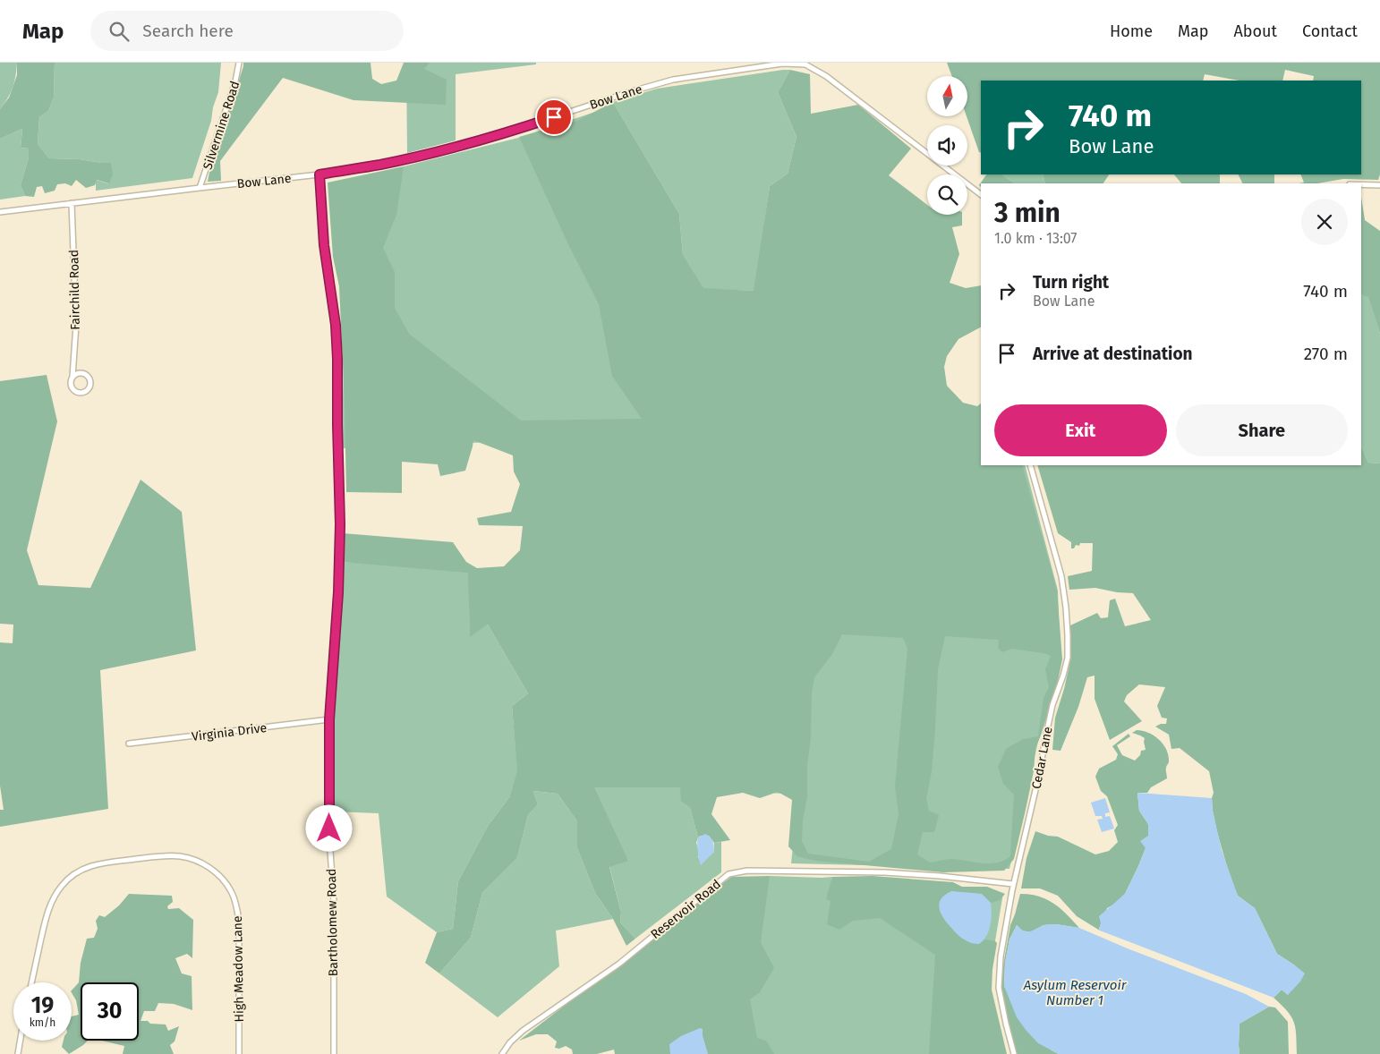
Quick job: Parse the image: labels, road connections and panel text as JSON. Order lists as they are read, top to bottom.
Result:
{
  "streets": {
    "street": [
      "Bow Lane",
      "Silvermine Road",
      "Fairchild Road",
      "Virginia Drive",
      "Cedar Lane",
      "Reservoir Road",
      "Bartholomew Road",
      "High Meadow Lane"
    ]
  },
  "crossings": [
    ["Bow Lane", "Silvermine Road"],
    ["Bow Lane", "Fairchild Road"],
    ["Bow Lane", "Bartholomew Road"],
    ["Virginia Drive", "Bartholomew Road"],
    ["Cedar Lane", "Reservoir Road"]
  ],
  "water": ["Asylum Reservoir Number 1"],
  "north": "top",
  "page": {
    "header": "Map",
    "search": "Search here",
    "nav": [
      "Home",
      "Map",
      "About",
      "Contact"
    ],
    "turn": ["740 m", "Bow Lane"],
    "heading": ["3 min", "1.0 km · 13:07"],
    "list": [
      {
        "name": "Turn right",
        "note": "Bow Lane",
        "value": "740 m"
      },
      {
        "name": "Arrive at destination",
        "value": "270 m"
      }
    ],
    "buttons": ["Exit", "Share"],
    "speed": "19 km/h",
    "limit": "30"
  }
}
